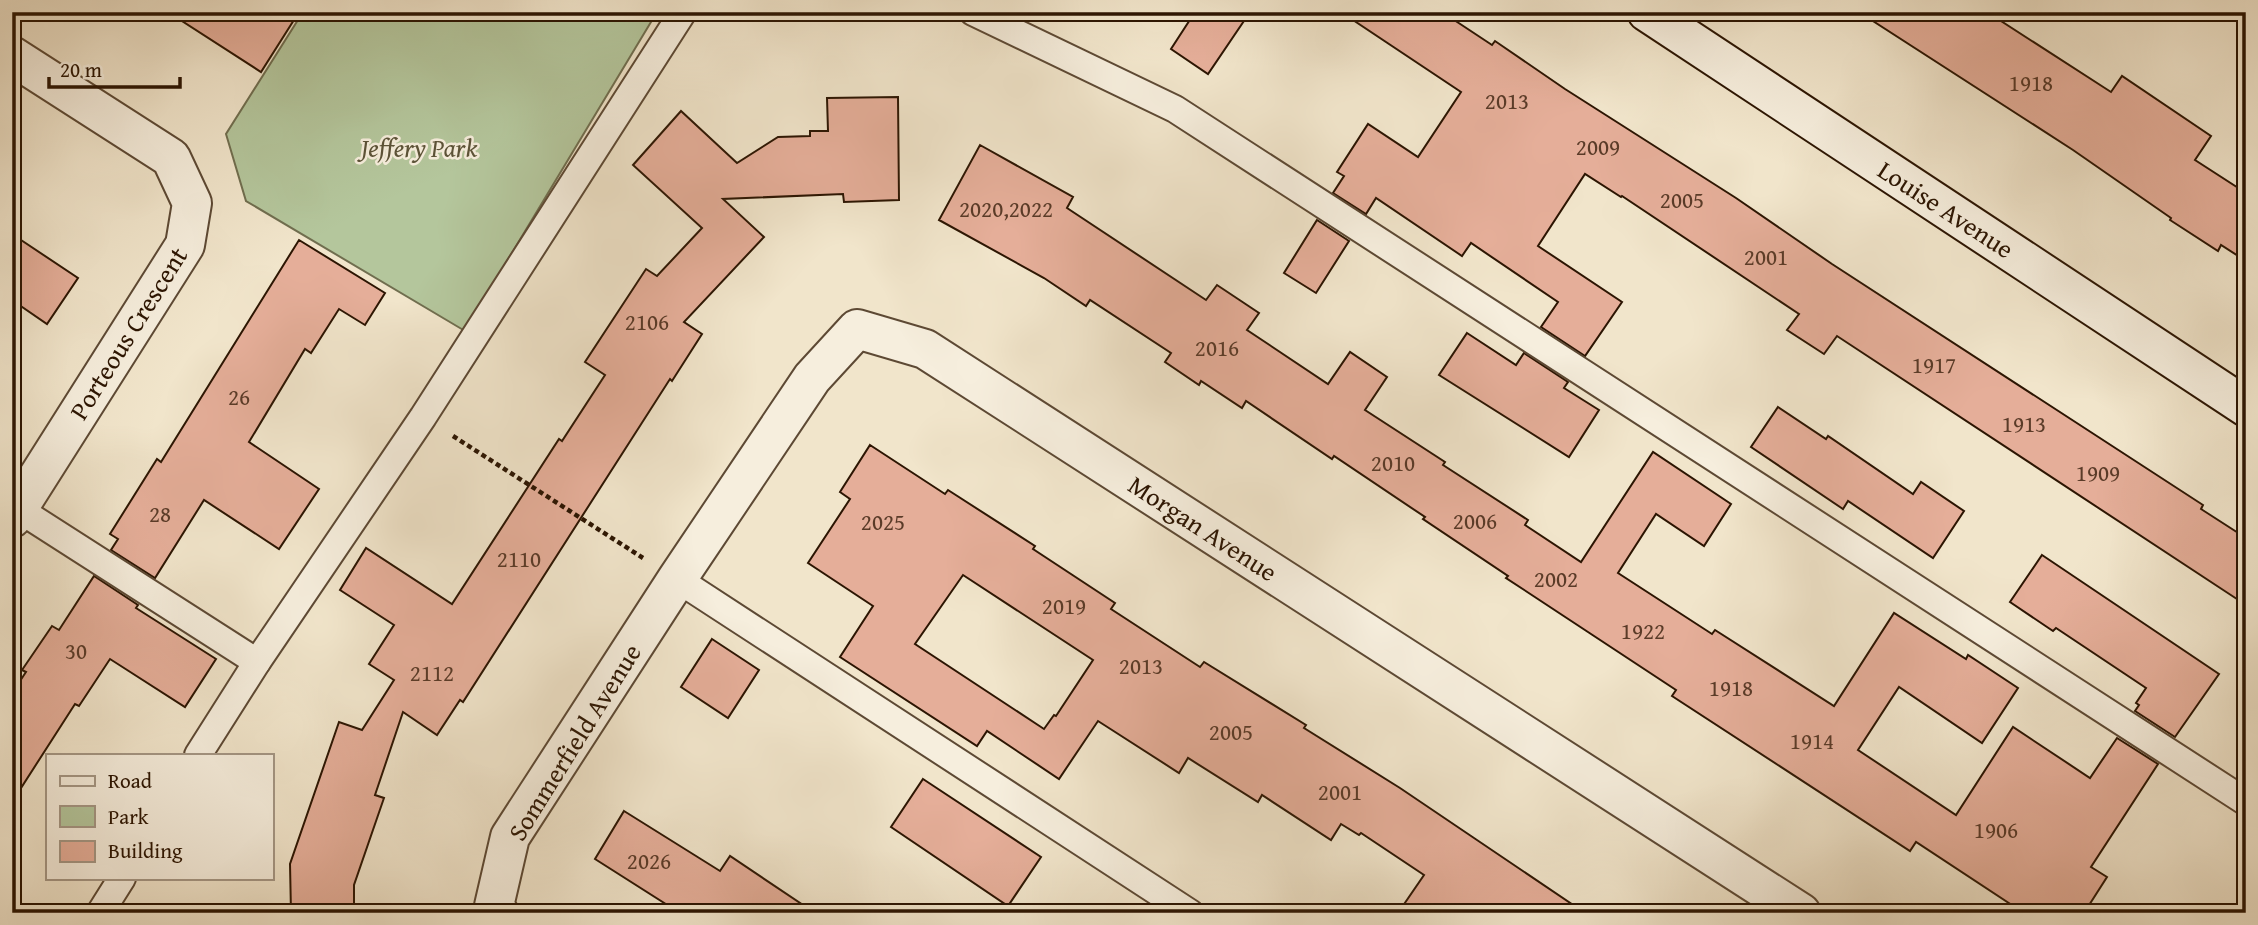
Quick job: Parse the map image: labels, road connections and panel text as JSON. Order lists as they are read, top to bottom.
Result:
{
  "streets": {
    "street": [
      "Louise Avenue",
      "Porteous Crescent",
      "Morgan Avenue",
      "Sommerfield Avenue"
    ]
  },
  "crossings": [
    ["Morgan Avenue", "Sommerfield Avenue"]
  ],
  "parks": ["Jeffery Park"],
  "house_numbers": [
    "1918",
    "2013",
    "2009",
    "2005",
    "2020,2022",
    "2001",
    "2106",
    "2016",
    "1917",
    "26",
    "1913",
    "2010",
    "1909",
    "28",
    "2006",
    "2025",
    "2110",
    "2002",
    "2019",
    "1922",
    "30",
    "2013",
    "2112",
    "1918",
    "2005",
    "1914",
    "2001",
    "1906",
    "2026"
  ],
  "legend": ["Road", "Park", "Building"],
  "scale_bar": "20 m"
}
